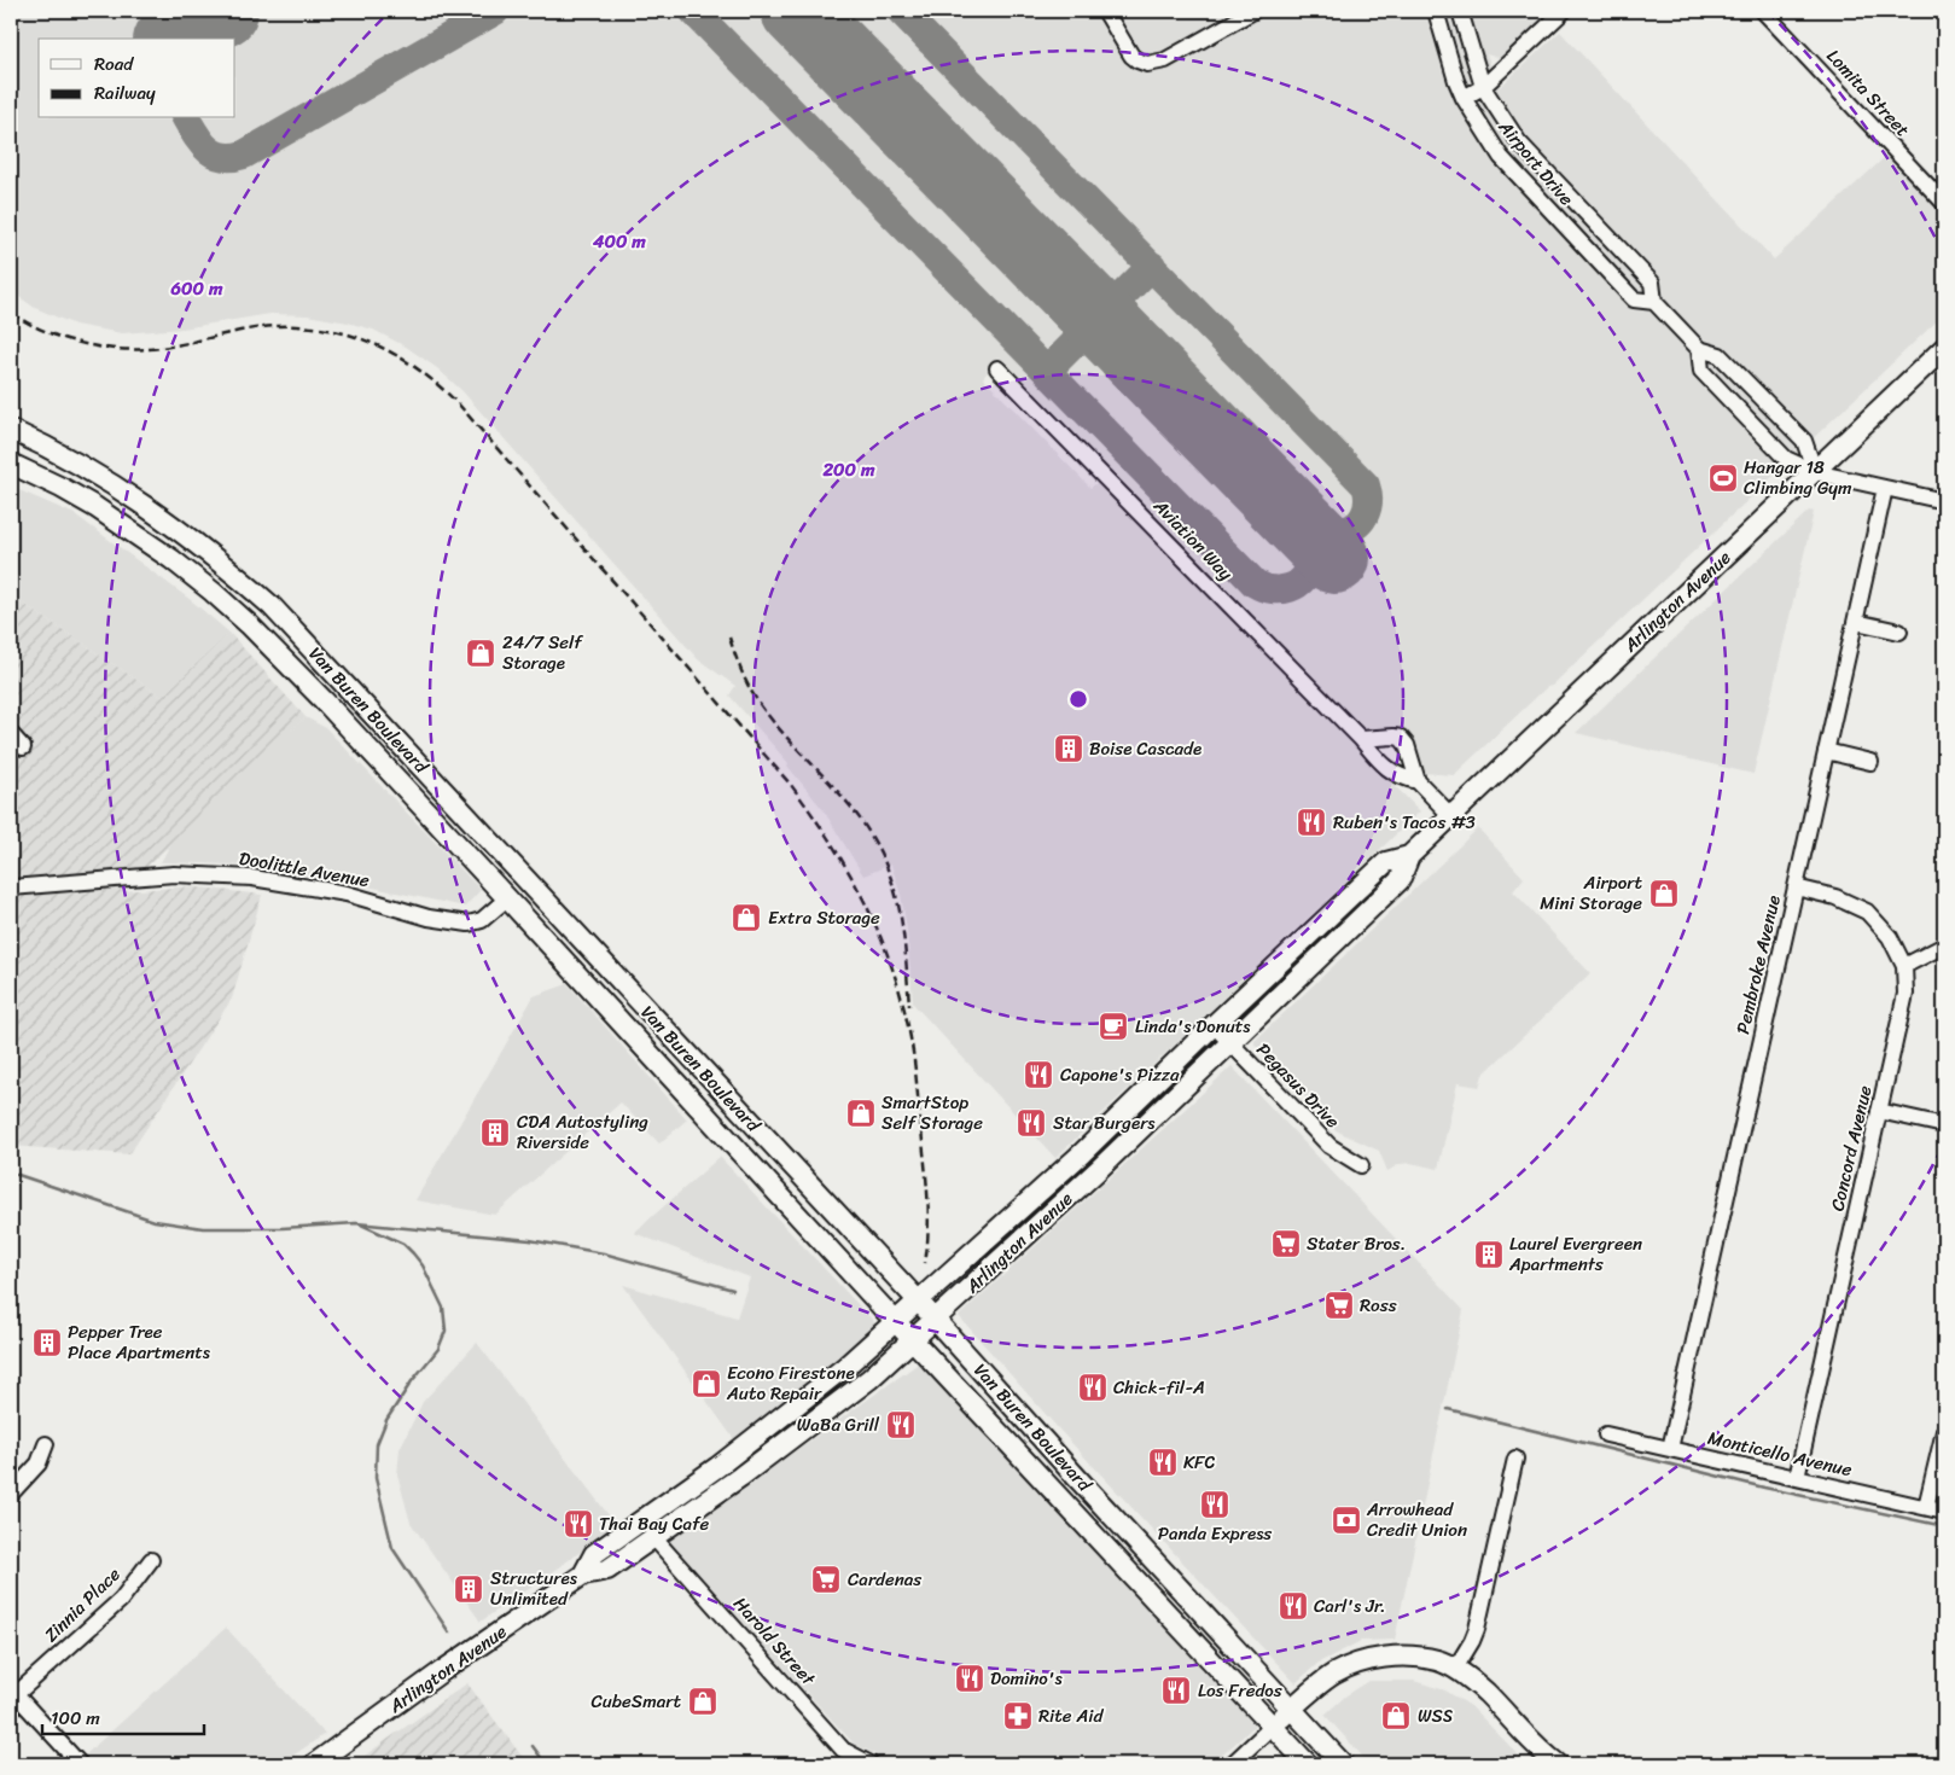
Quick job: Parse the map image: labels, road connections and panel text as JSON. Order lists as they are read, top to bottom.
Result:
{
  "streets": {
    "main road": ["Arlington Avenue", "Van Buren Boulevard"],
    "street": [
      "Lomita Street",
      "Airport Drive",
      "Aviation Way",
      "Doolittle Avenue",
      "Pembroke Avenue",
      "Pegasus Drive",
      "Concord Avenue",
      "Monticello Avenue",
      "Zinnia Place",
      "Harold Street"
    ]
  },
  "crossings": [
    ["Airport Drive", "Arlington Avenue"],
    ["Aviation Way", "Arlington Avenue"],
    ["Arlington Avenue", "Van Buren Boulevard"],
    ["Arlington Avenue", "Pegasus Drive"],
    ["Arlington Avenue", "Harold Street"],
    ["Van Buren Boulevard", "Doolittle Avenue"],
    ["Pembroke Avenue", "Concord Avenue"],
    ["Pembroke Avenue", "Monticello Avenue"],
    ["Concord Avenue", "Monticello Avenue"]
  ],
  "places": {
    "sports": ["Hangar 18 Climbing Gym"],
    "shop": [
      "24/7 Self Storage",
      "Airport Mini Storage",
      "Extra Storage",
      "SmartStop Self Storage",
      "Econo Firestone Auto Repair",
      "CubeSmart",
      "WSS"
    ],
    "building": [
      "Boise Cascade",
      "CDA Autostyling Riverside",
      "Laurel Evergreen Apartments",
      "Pepper Tree Place Apartments",
      "Structures Unlimited"
    ],
    "restaurant": [
      "Ruben's Tacos #3",
      "Capone's Pizza",
      "Star Burgers",
      "Chick-fil-A",
      "WaBa Grill",
      "KFC",
      "Panda Express",
      "Thai Bay Cafe",
      "Carl's Jr.",
      "Domino's",
      "Los Fredos"
    ],
    "cafe": ["Linda's Donuts"],
    "supermarket": ["Stater Bros.", "Ross", "Cardenas"],
    "bank": ["Arrowhead Credit Union"],
    "pharmacy": ["Rite Aid"]
  },
  "legend": ["Road", "Railway"],
  "scale_bar": "100 m",
  "rings": ["400 m", "600 m", "200 m"]
}
